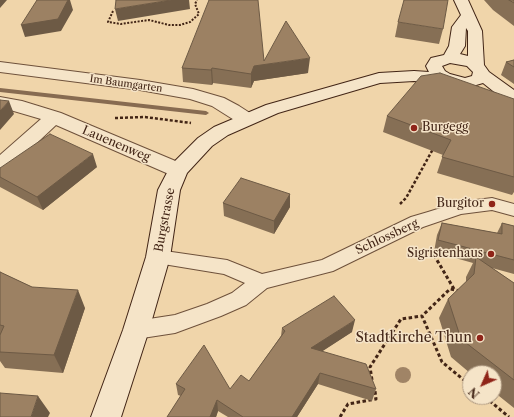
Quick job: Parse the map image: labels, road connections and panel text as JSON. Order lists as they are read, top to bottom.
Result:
{
  "streets": {
    "main road": ["Im Baumgarten", "Lauenenweg", "Burgstrasse"],
    "lane": ["Schlossberg"]
  },
  "crossings": [
    ["Im Baumgarten", "Burgstrasse"],
    ["Lauenenweg", "Burgstrasse"],
    ["Burgstrasse", "Schlossberg"]
  ],
  "places": [
    "Burgegg",
    "Burgitor",
    "Sigristenhaus",
    "Stadtkirche Thun"
  ],
  "north": "bottom left"
}
